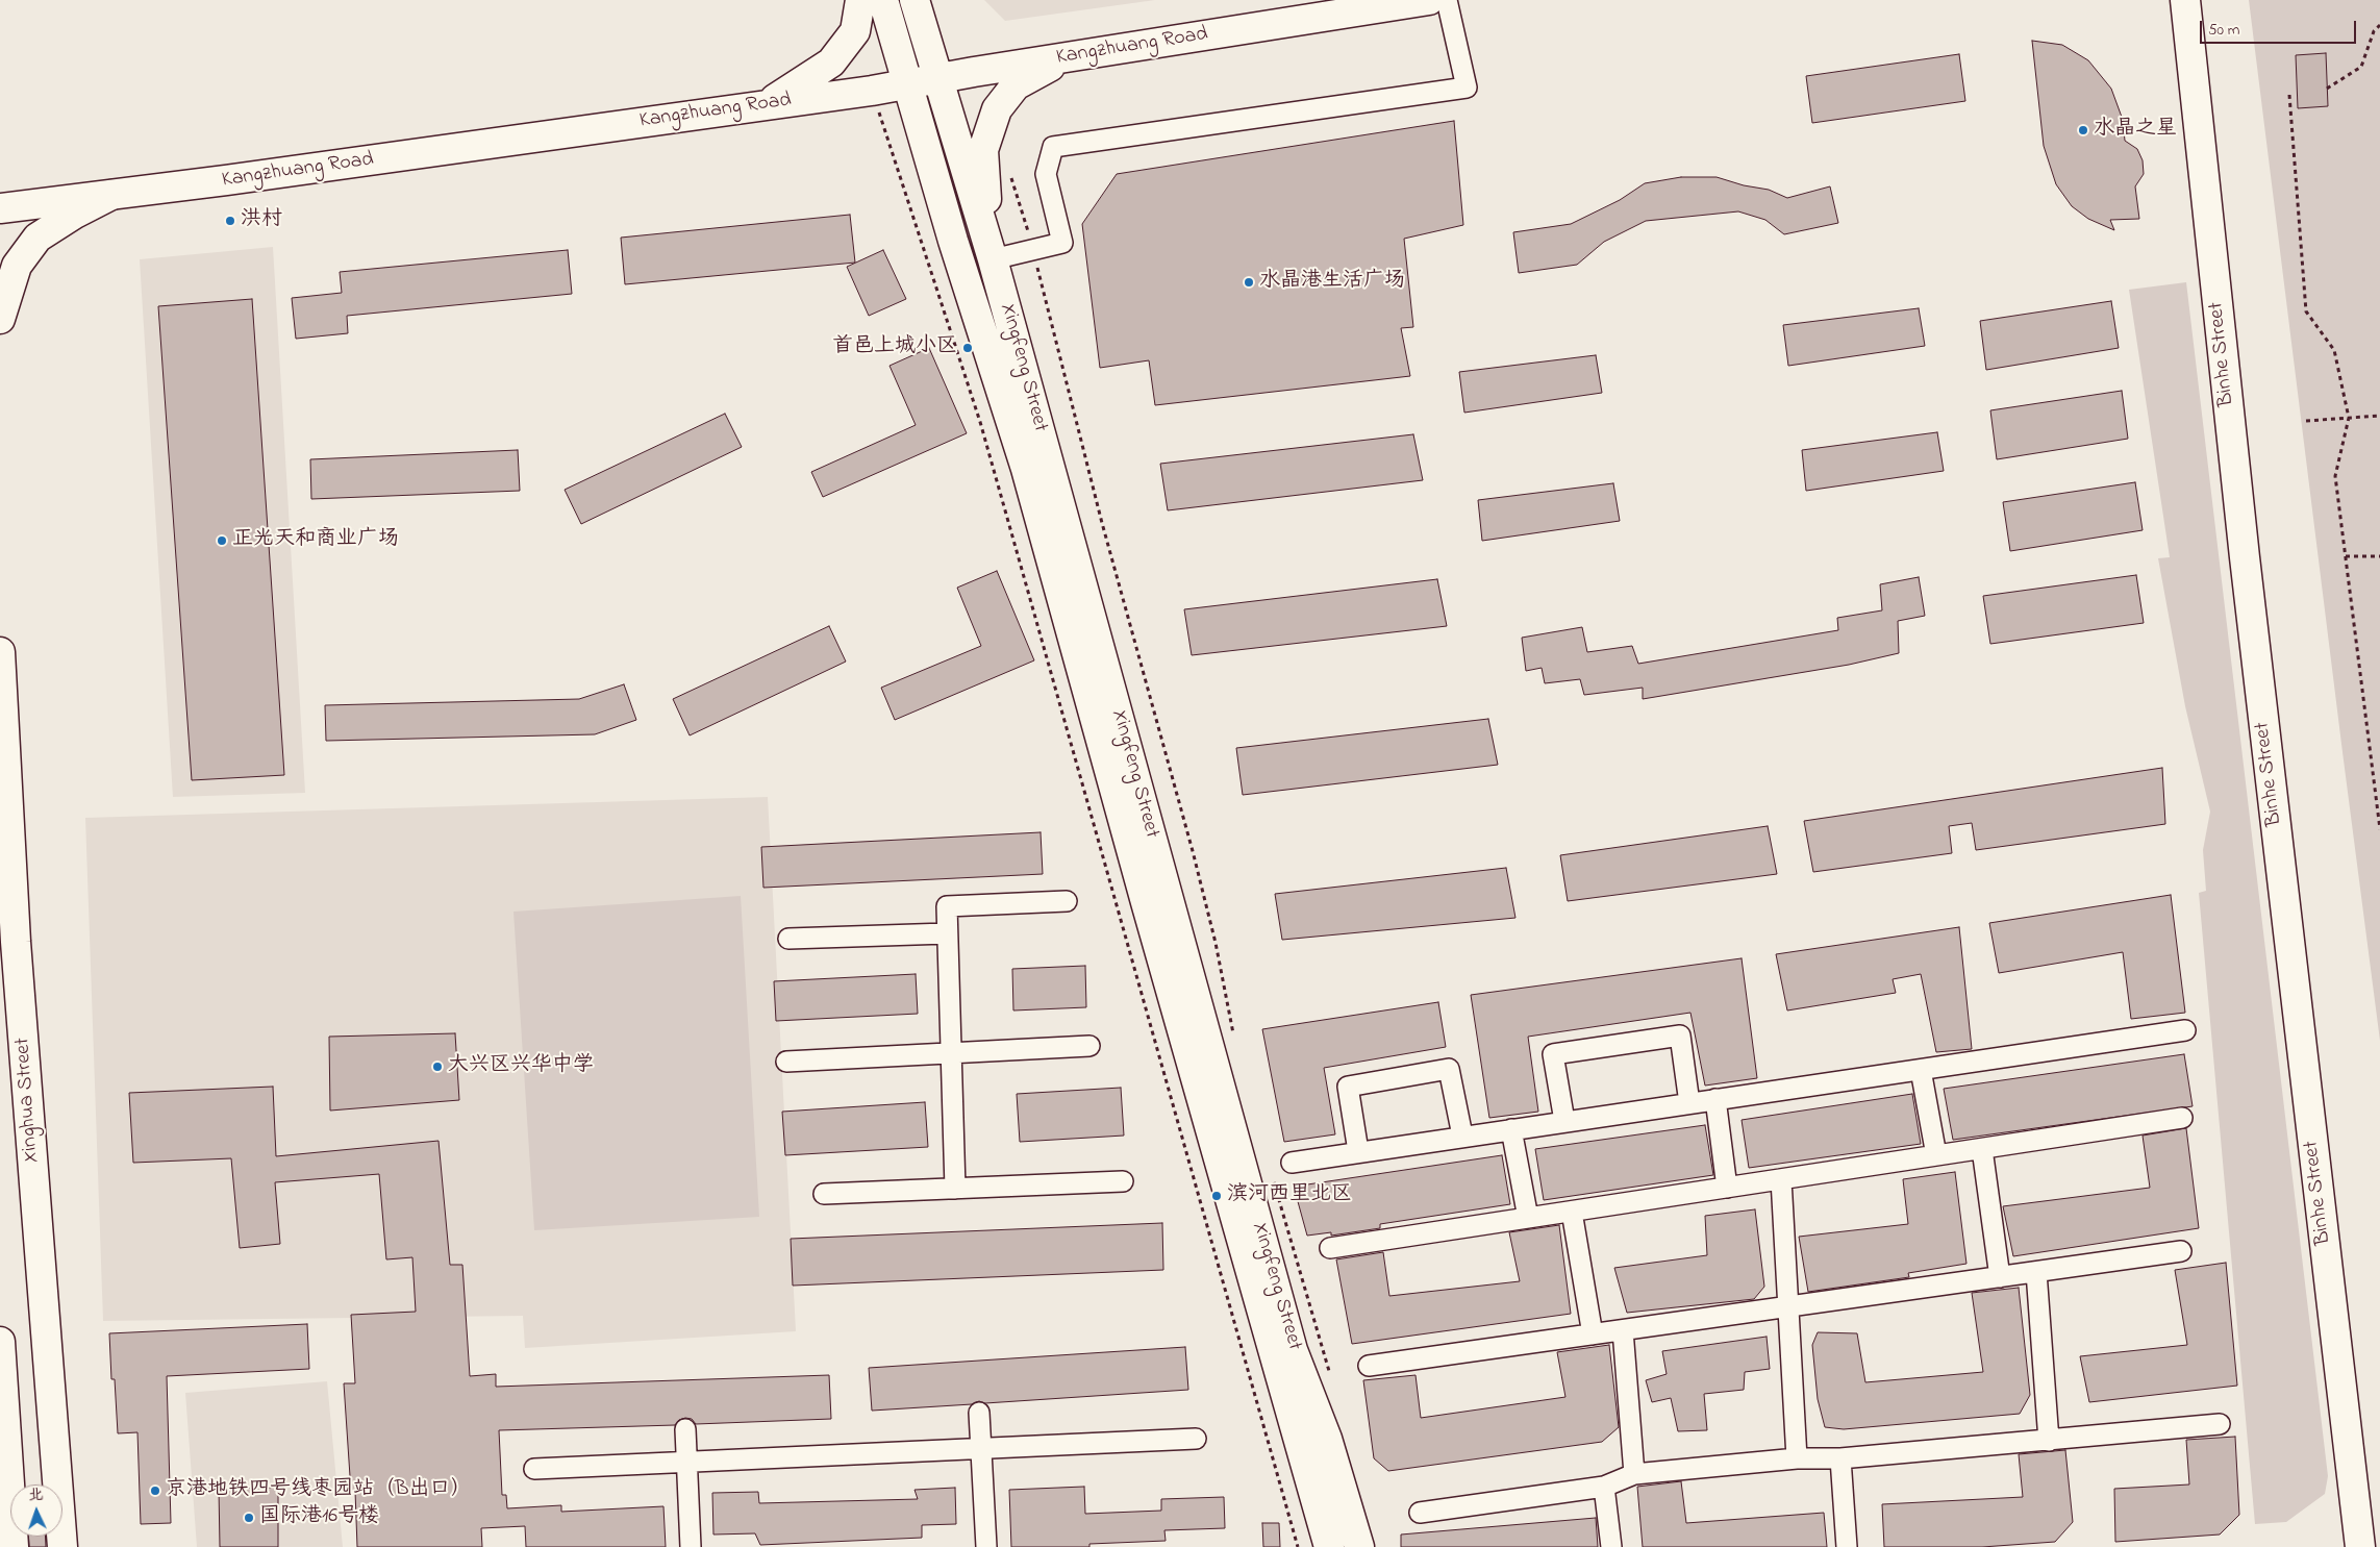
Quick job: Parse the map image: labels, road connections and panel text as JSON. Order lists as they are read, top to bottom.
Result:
{
  "streets": {
    "main road": [
      "Kangzhuang Road",
      "Binhe Street",
      "Xingfeng Street",
      "Xinghua Street"
    ]
  },
  "crossings": [
    ["Kangzhuang Road", "Xingfeng Street"]
  ],
  "places": [
    "水晶之星",
    "洪村",
    "水晶港生活广场",
    "首邑上城小区",
    "正光天和商业广场",
    "大兴区兴华中学",
    "滨河西里北区",
    "京港地铁四号线枣园站（B出口）",
    "国际港16号楼"
  ],
  "scale_bar": "50 m",
  "north": "top"
}
